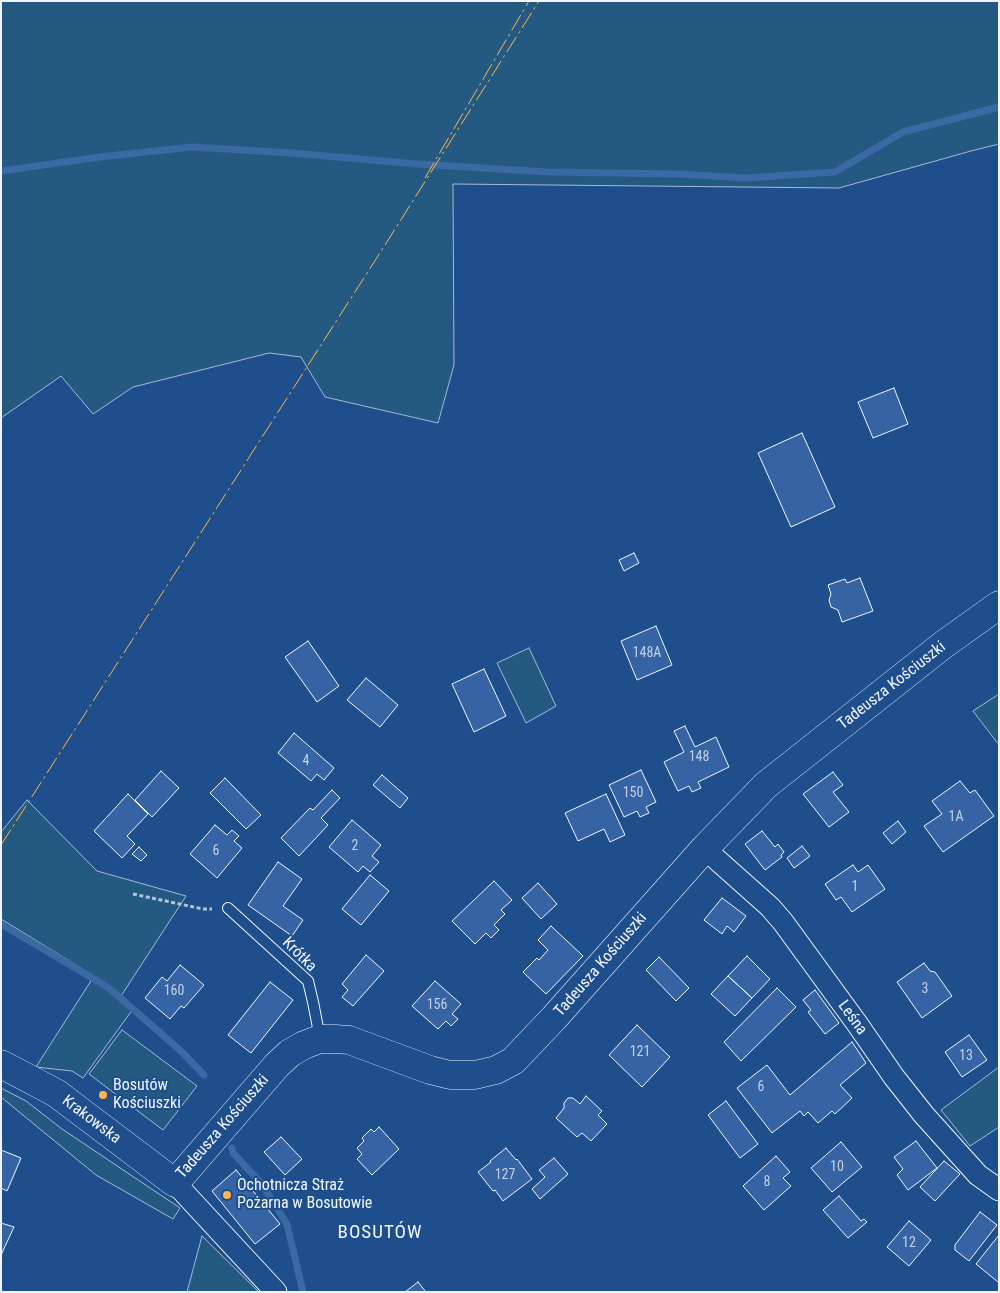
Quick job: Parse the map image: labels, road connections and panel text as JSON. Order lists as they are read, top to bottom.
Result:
{
  "streets": {
    "street": ["Tadeusza Kościuszki", "Leśna", "Krakowska"],
    "lane": ["Krótka"]
  },
  "crossings": [
    ["Tadeusza Kościuszki", "Krótka"],
    ["Tadeusza Kościuszki", "Leśna"],
    ["Tadeusza Kościuszki", "Krakowska"]
  ],
  "districts": ["BOSUTÓW"],
  "places": ["Bosutów Kościuszki", "Ochotnicza Straż Pożarna w Bosutowie"],
  "house_numbers": [
    "148A",
    "148",
    "4",
    "150",
    "1A",
    "2",
    "6",
    "1",
    "3",
    "160",
    "156",
    "121",
    "13",
    "6",
    "10",
    "127",
    "8",
    "12"
  ]
}
